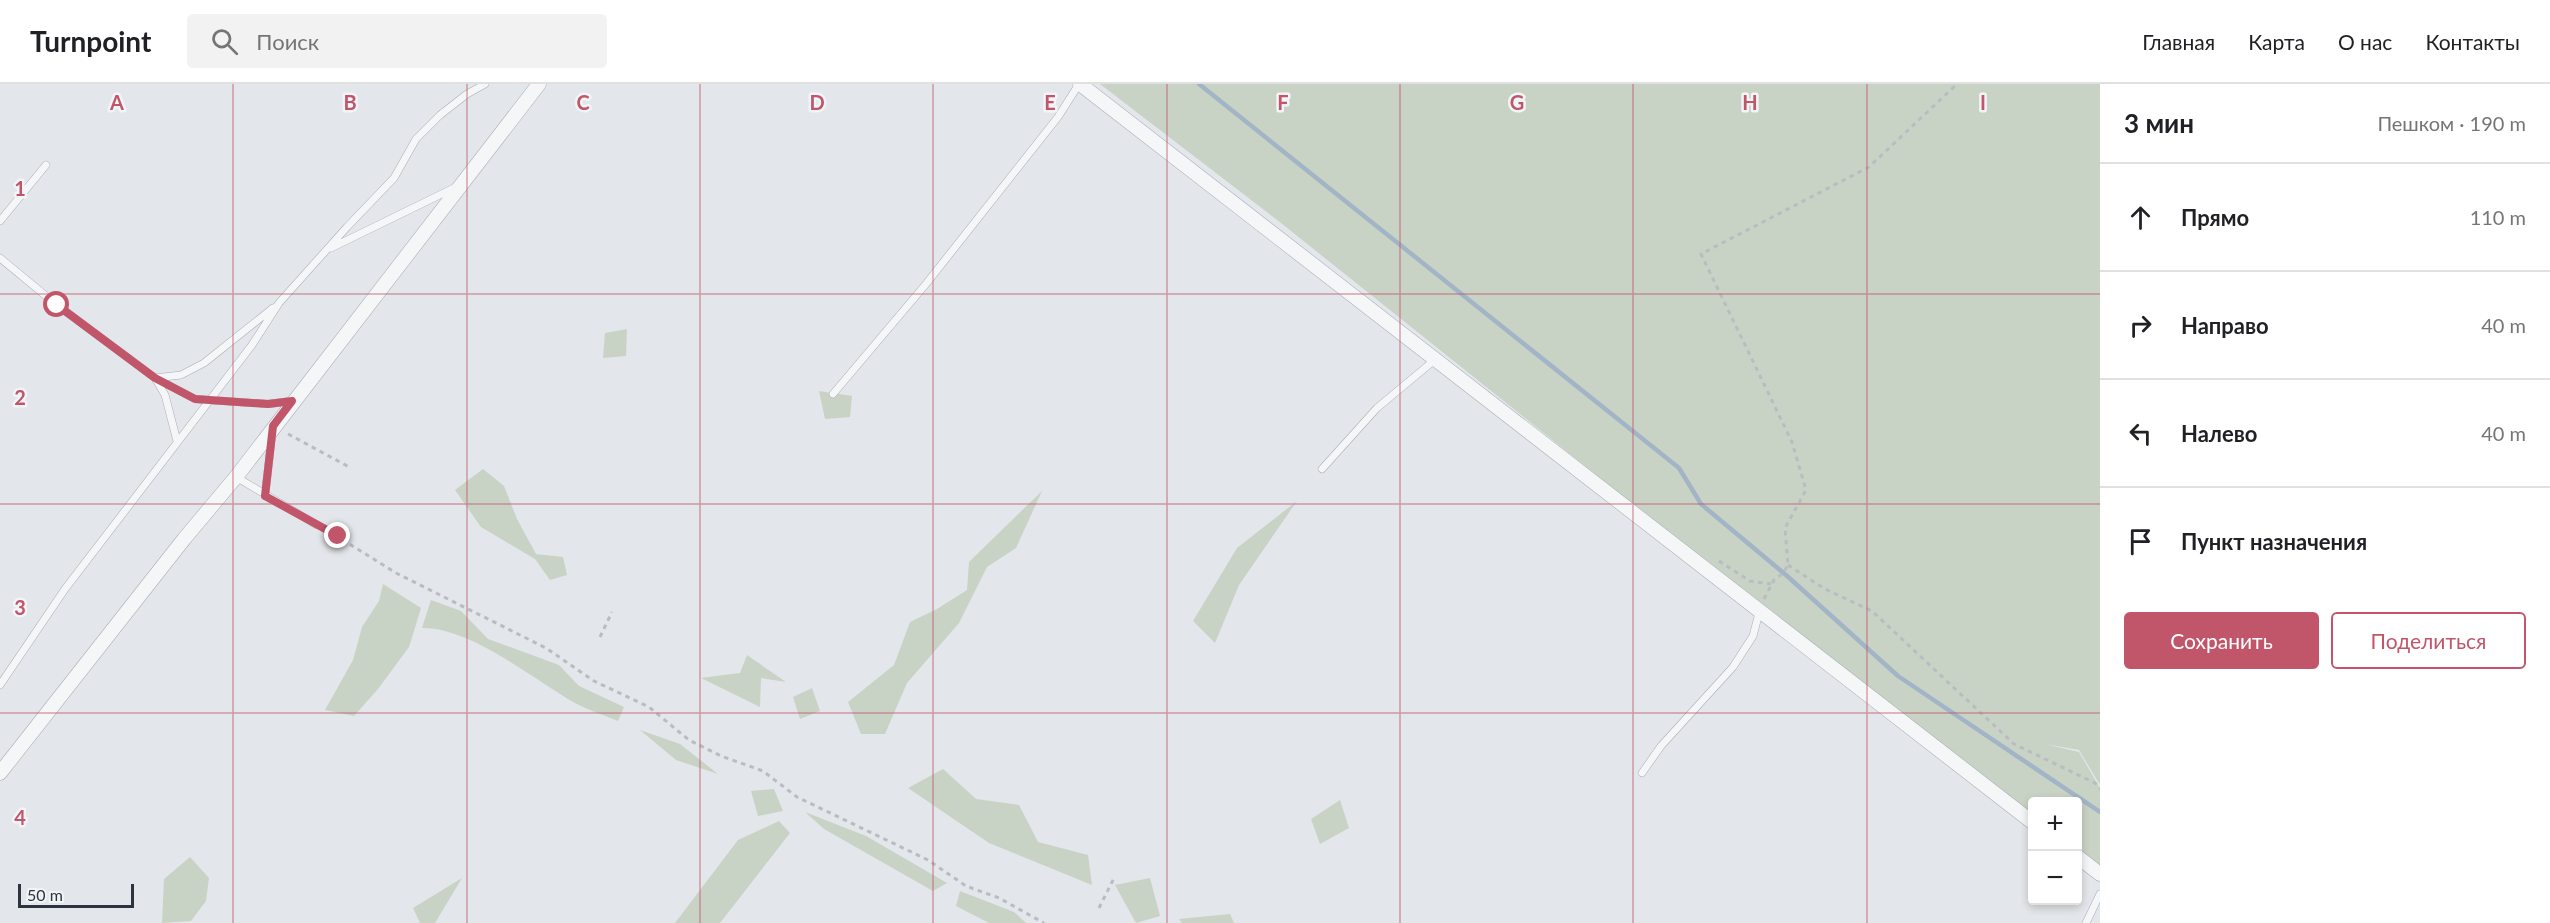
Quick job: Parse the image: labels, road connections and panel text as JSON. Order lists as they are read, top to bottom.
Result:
{
  "scale_bar": "50 m",
  "page": {
    "header": "Turnpoint",
    "search": "Поиск",
    "nav": [
      "Главная",
      "Карта",
      "О нас",
      "Контакты"
    ],
    "heading": ["3 мин", "Пешком · 190 m"],
    "list": [
      ["Прямо", "110 m"],
      ["Направо", "40 m"],
      ["Налево", "40 m"],
      "Пункт назначения"
    ],
    "buttons": ["Сохранить", "Поделиться"],
    "map_buttons": ["+", "−"],
    "scale": "50 m"
  },
  "grid": {
    "columns": [
      "A",
      "B",
      "C",
      "D",
      "E",
      "F",
      "G",
      "H",
      "I"
    ],
    "rows": [
      "1",
      "2",
      "3",
      "4"
    ]
  }
}
